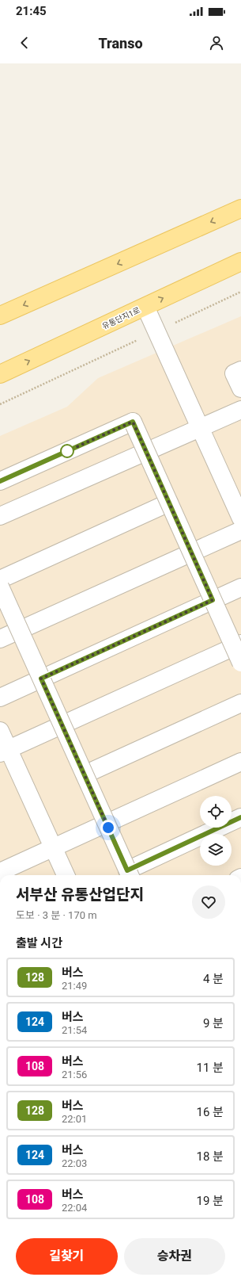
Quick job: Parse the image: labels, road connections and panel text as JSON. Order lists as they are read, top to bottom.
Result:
{
  "streets": {
    "main road": ["유통단지1로"]
  },
  "lines": ["bus line 128"],
  "page": {
    "status": "21:45",
    "header": "Transo",
    "heading": [
      ["서부산 유통산업단지", "도보 · 3 분 · 170 m"],
      "출발 시간"
    ],
    "list": [
      {
        "mark": "128",
        "name": "버스",
        "note": "21:49",
        "value": "4 분"
      },
      {
        "mark": "124",
        "name": "버스",
        "note": "21:54",
        "value": "9 분"
      },
      {
        "mark": "108",
        "name": "버스",
        "note": "21:56",
        "value": "11 분"
      },
      {
        "mark": "128",
        "name": "버스",
        "note": "22:01",
        "value": "16 분"
      },
      {
        "mark": "124",
        "name": "버스",
        "note": "22:03",
        "value": "18 분"
      },
      {
        "mark": "108",
        "name": "버스",
        "note": "22:04",
        "value": "19 분"
      }
    ],
    "buttons": ["길찾기", "승차권"]
  }
}
